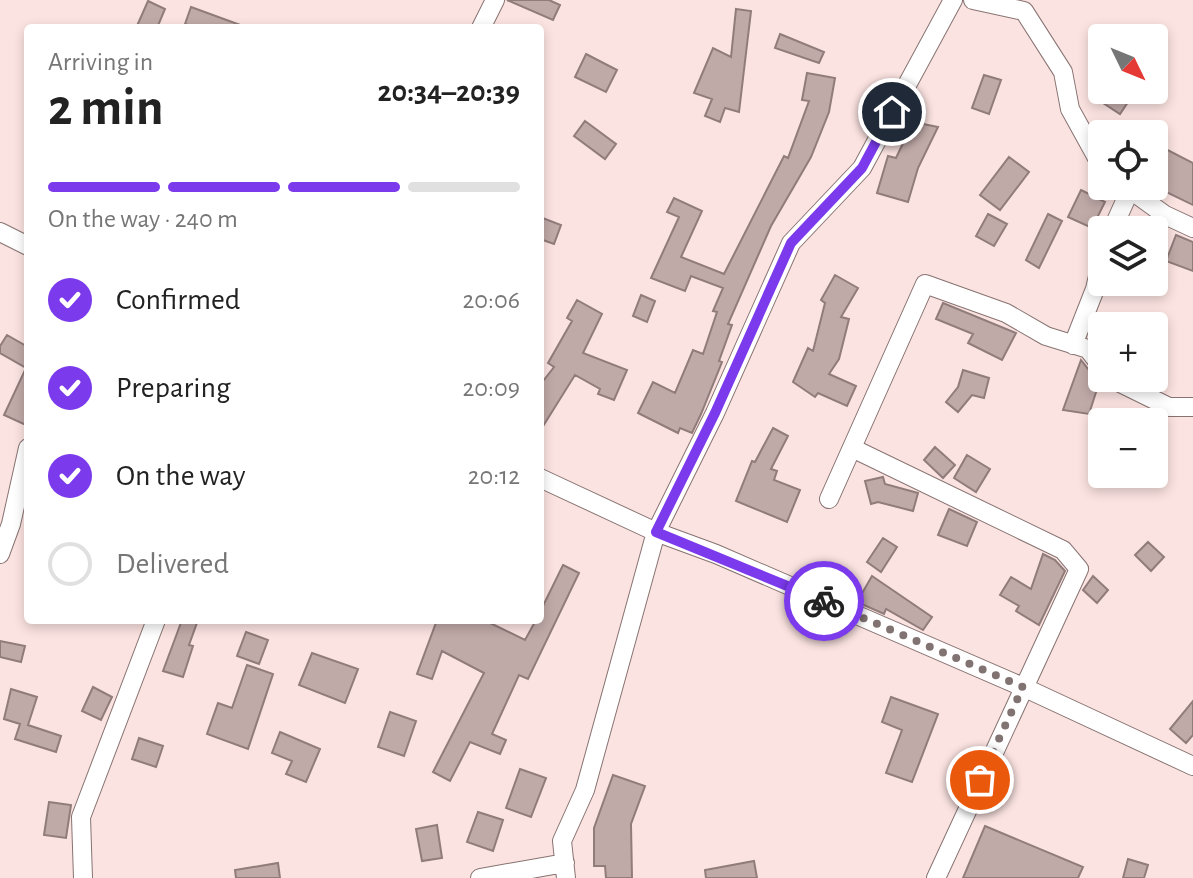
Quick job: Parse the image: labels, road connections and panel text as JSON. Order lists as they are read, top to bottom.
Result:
{
  "north": "bottom right",
  "page": {
    "map_buttons": ["+", "−"],
    "heading": ["2 min", "Arriving in", "20:34–20:39"],
    "bar": "On the way · 240 m",
    "list": [
      ["Confirmed", "20:06"],
      ["Preparing", "20:09"],
      ["On the way", "20:12"],
      "Delivered"
    ]
  }
}
